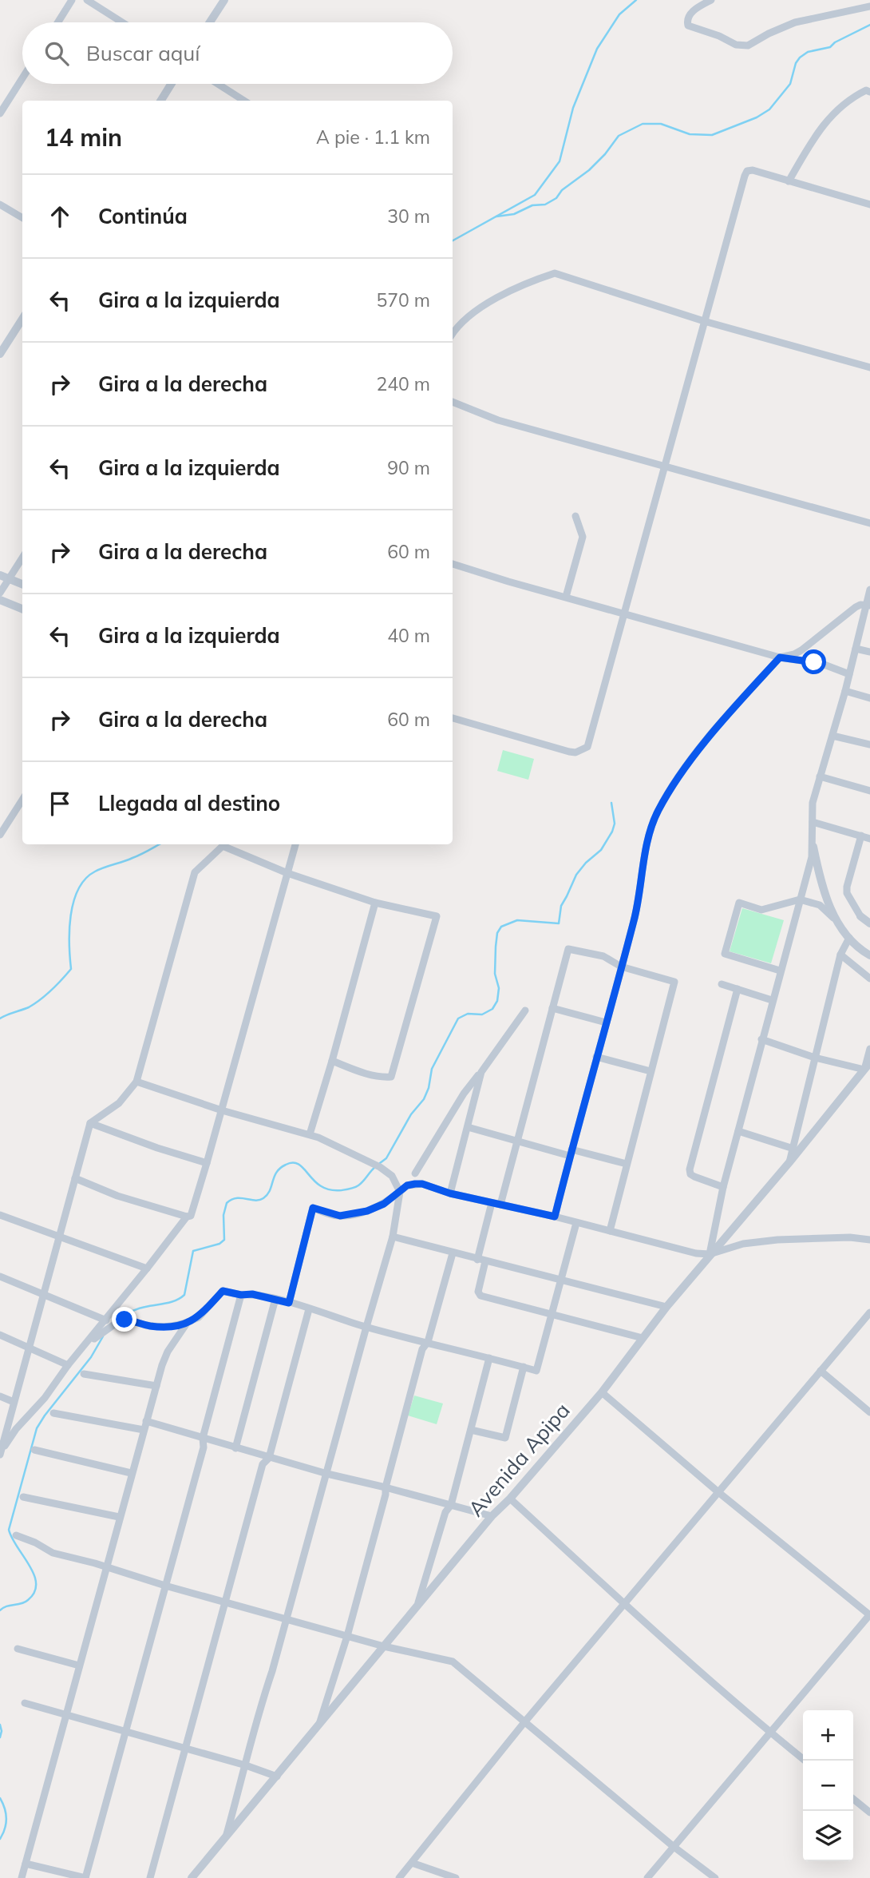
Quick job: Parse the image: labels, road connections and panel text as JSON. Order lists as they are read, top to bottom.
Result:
{
  "streets": {
    "street": ["Avenida Apipa"]
  },
  "page": {
    "search": "Buscar aquí",
    "heading": ["14 min", "A pie · 1.1 km"],
    "list": [
      ["Continúa", "30 m"],
      ["Gira a la izquierda", "570 m"],
      ["Gira a la derecha", "240 m"],
      ["Gira a la izquierda", "90 m"],
      ["Gira a la derecha", "60 m"],
      ["Gira a la izquierda", "40 m"],
      ["Gira a la derecha", "60 m"],
      "Llegada al destino"
    ],
    "map_buttons": ["+", "−"]
  }
}
